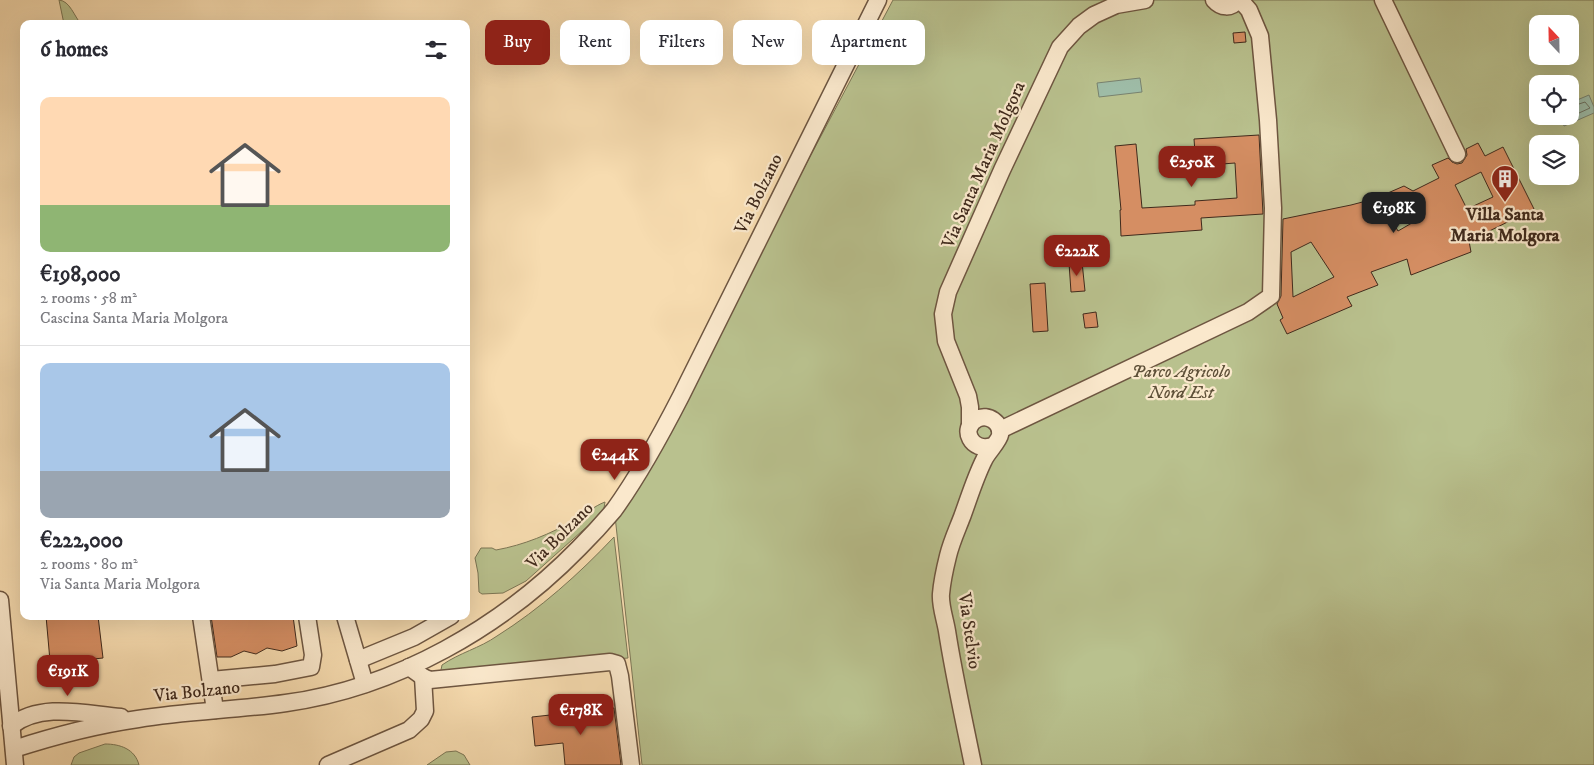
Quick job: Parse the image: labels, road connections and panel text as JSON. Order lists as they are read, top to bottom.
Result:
{
  "streets": {
    "street": ["Via Santa Maria Molgora", "Via Bolzano", "Via Stelvio"]
  },
  "parks": ["Parco Agricolo Nord Est"],
  "places": {
    "building": ["Villa Santa Maria Molgora"]
  },
  "north": "top",
  "page": {
    "chip": [
      "Buy",
      "Rent",
      "Filters",
      "New",
      "Apartment"
    ],
    "heading": "6 homes",
    "list": [
      {
        "name": "€198,000",
        "note": "2 rooms · 58 m² · Cascina Santa Maria Molgora"
      },
      {
        "name": "€222,000",
        "note": "2 rooms · 80 m² · Via Santa Maria Molgora"
      }
    ],
    "price": [
      "€250K",
      "€198K",
      "€222K",
      "€244K",
      "€191K",
      "€178K"
    ]
  }
}
